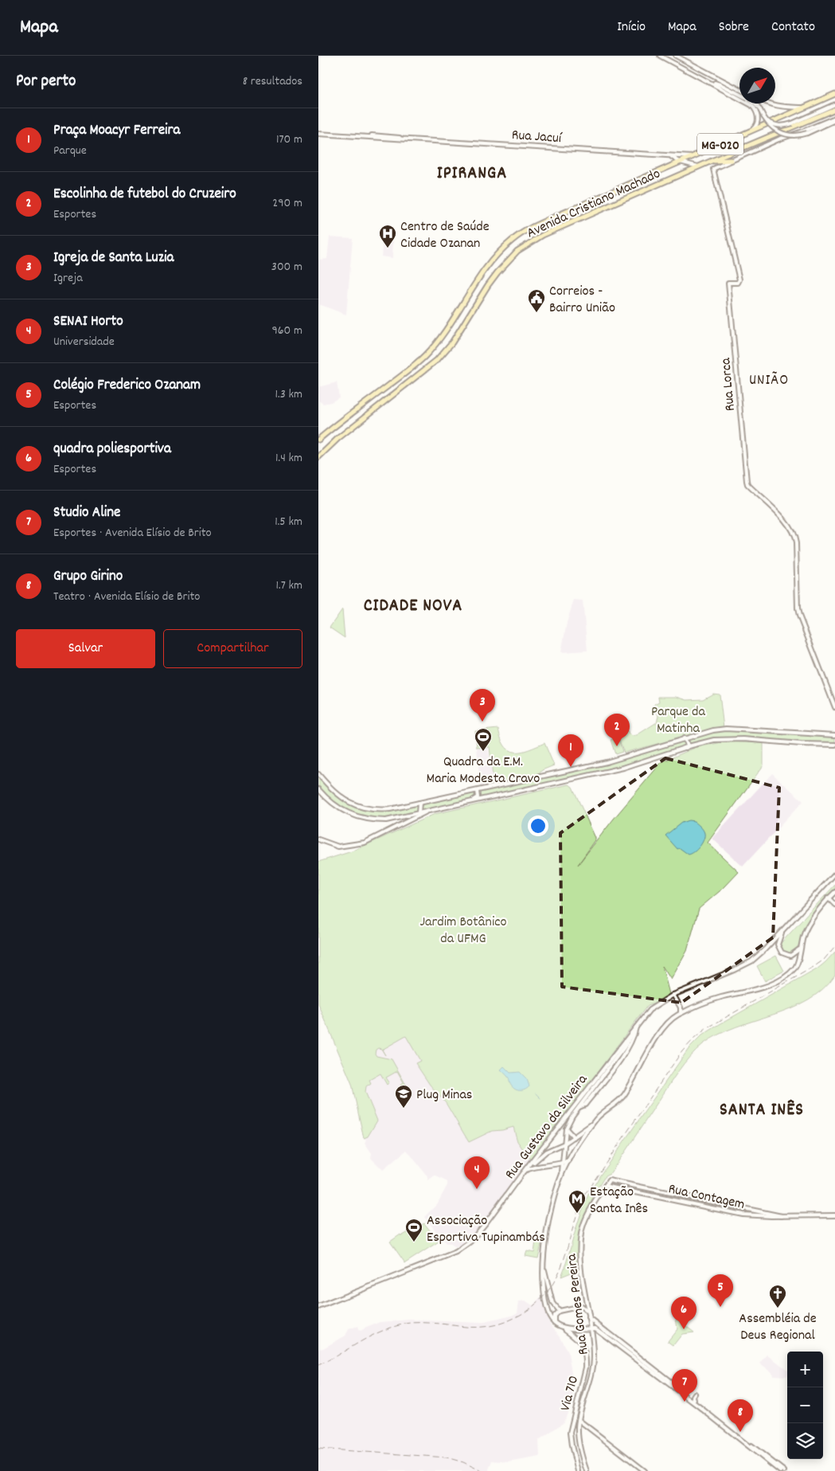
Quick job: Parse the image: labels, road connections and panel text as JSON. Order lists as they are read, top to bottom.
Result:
{
  "streets": {
    "highway": ["MG-020", "Avenida Cristiano Machado"],
    "main road": [
      "Rua Jacuí",
      "Rua Lorca",
      "Rua Gustavo da Silveira",
      "Rua Contagem",
      "Rua Gomes Pereira",
      "Via 710"
    ]
  },
  "crossings": [
    ["Rua Jacuí", "Avenida Cristiano Machado"],
    ["Rua Contagem", "Rua Gomes Pereira"]
  ],
  "districts": [
    "IPIRANGA",
    "UNIÃO",
    "CIDADE NOVA",
    "SANTA INÊS"
  ],
  "parks": ["Parque da Matinha", "Jardim Botânico da UFMG"],
  "places": {
    "hospital": ["Centro de Saúde Cidade Ozanan"],
    "public building": ["Correios - Bairro União"],
    "sports": ["Quadra da E.M. Maria Modesta Cravo", "Associação Esportiva Tupinambás"],
    "school or university": ["Plug Minas"],
    "metro station": ["Estação Santa Inês"],
    "church": ["Assembléia de Deus Regional"]
  },
  "north": "top right",
  "page": {
    "header": "Mapa",
    "nav": [
      "Início",
      "Mapa",
      "Sobre",
      "Contato"
    ],
    "heading": ["Por perto", "8 resultados"],
    "list": [
      {
        "mark": "1",
        "name": "Praça Moacyr Ferreira",
        "note": "Parque",
        "value": "170 m"
      },
      {
        "mark": "2",
        "name": "Escolinha de futebol do Cruzeiro",
        "note": "Esportes",
        "value": "290 m"
      },
      {
        "mark": "3",
        "name": "Igreja de Santa Luzia",
        "note": "Igreja",
        "value": "300 m"
      },
      {
        "mark": "4",
        "name": "SENAI Horto",
        "note": "Universidade",
        "value": "960 m"
      },
      {
        "mark": "5",
        "name": "Colégio Frederico Ozanam",
        "note": "Esportes",
        "value": "1.3 km"
      },
      {
        "mark": "6",
        "name": "quadra poliesportiva",
        "note": "Esportes",
        "value": "1.4 km"
      },
      {
        "mark": "7",
        "name": "Studio Aline",
        "note": "Esportes · Avenida Elísio de Brito",
        "value": "1.5 km"
      },
      {
        "mark": "8",
        "name": "Grupo Girino",
        "note": "Teatro · Avenida Elísio de Brito",
        "value": "1.7 km"
      }
    ],
    "buttons": ["Salvar", "Compartilhar"],
    "pins": [
      "3",
      "2",
      "1",
      "4",
      "5",
      "6",
      "7",
      "8"
    ],
    "map_buttons": ["+", "−"]
  }
}
